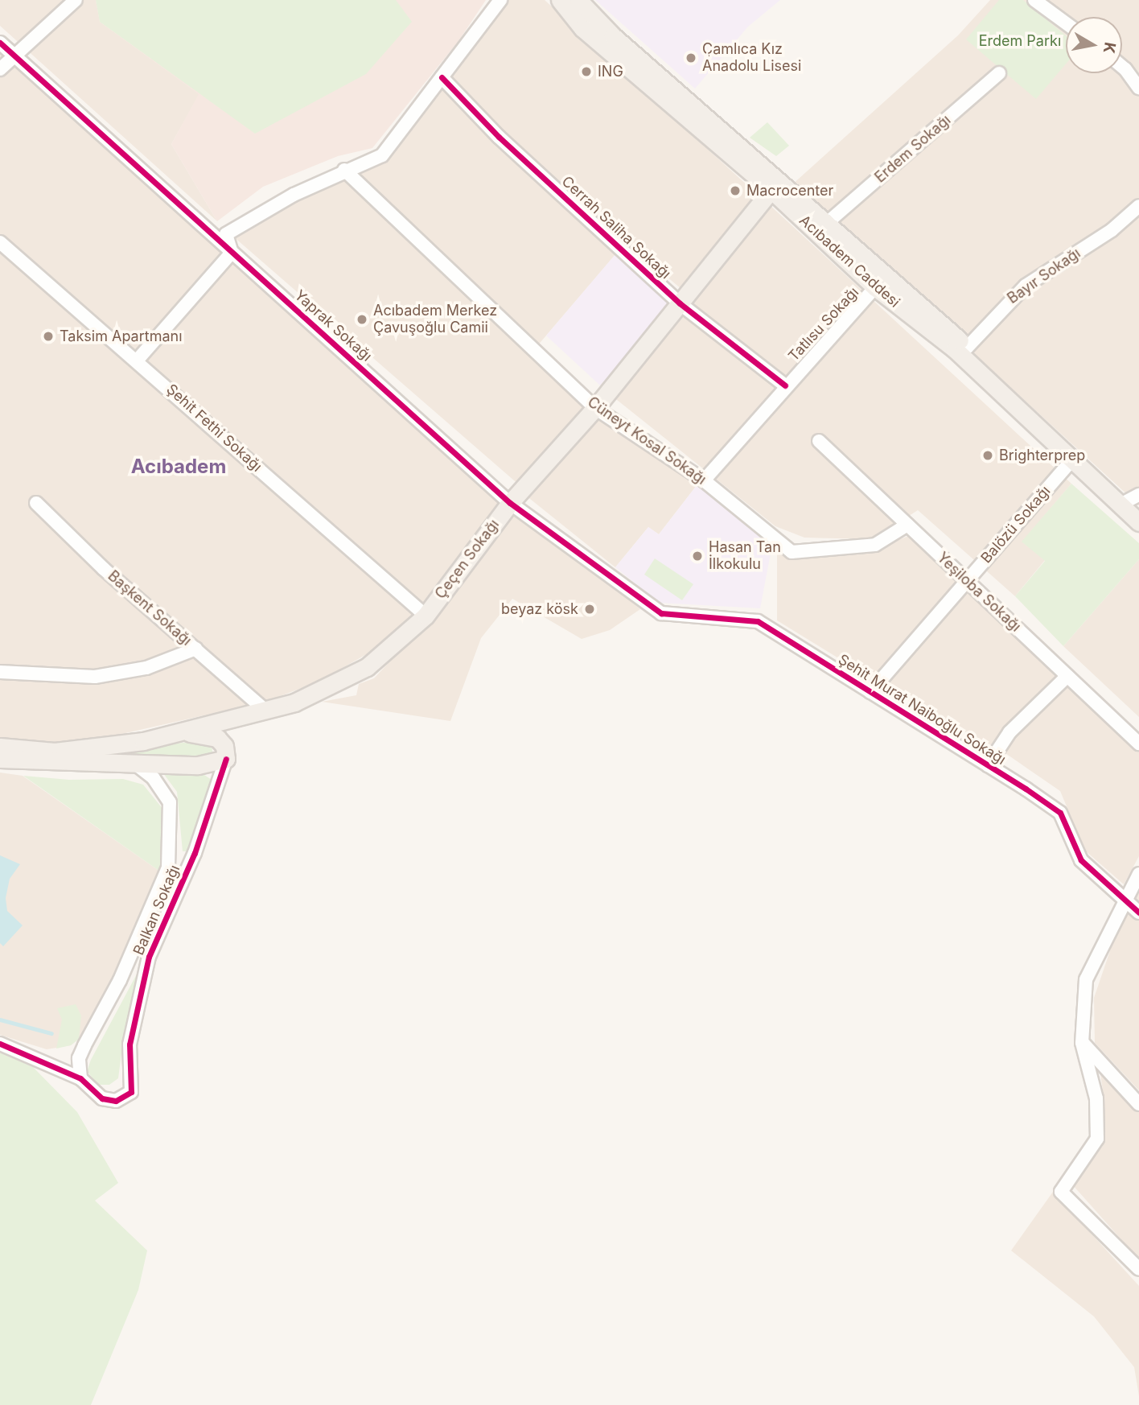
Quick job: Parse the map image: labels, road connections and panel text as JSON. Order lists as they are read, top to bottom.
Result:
{
  "streets": {
    "main road": ["Acıbadem Caddesi", "Çeçen Sokağı"],
    "street": [
      "Erdem Sokağı",
      "Cerrah Saliha Sokağı",
      "Bayır Sokağı",
      "Tatlısu Sokağı",
      "Yaprak Sokağı",
      "Şehit Fethi Sokağı",
      "Cüneyt Kosal Sokağı",
      "Balözü Sokağı",
      "Yeşiloba Sokağı",
      "Başkent Sokağı",
      "Şehit Murat Naiboğlu Sokağı",
      "Balkan Sokağı"
    ]
  },
  "crossings": [
    ["Erdem Sokağı", "Acıbadem Caddesi"],
    ["Cerrah Saliha Sokağı", "Tatlısu Sokağı"],
    ["Cerrah Saliha Sokağı", "Çeçen Sokağı"],
    ["Acıbadem Caddesi", "Bayır Sokağı"],
    ["Acıbadem Caddesi", "Tatlısu Sokağı"],
    ["Acıbadem Caddesi", "Balözü Sokağı"],
    ["Acıbadem Caddesi", "Çeçen Sokağı"],
    ["Tatlısu Sokağı", "Cüneyt Kosal Sokağı"],
    ["Yaprak Sokağı", "Çeçen Sokağı"],
    ["Yaprak Sokağı", "Şehit Murat Naiboğlu Sokağı"],
    ["Şehit Fethi Sokağı", "Çeçen Sokağı"],
    ["Cüneyt Kosal Sokağı", "Çeçen Sokağı"],
    ["Cüneyt Kosal Sokağı", "Yeşiloba Sokağı"],
    ["Balözü Sokağı", "Yeşiloba Sokağı"],
    ["Balözü Sokağı", "Şehit Murat Naiboğlu Sokağı"],
    ["Çeçen Sokağı", "Başkent Sokağı"],
    ["Çeçen Sokağı", "Balkan Sokağı"]
  ],
  "districts": ["Acıbadem"],
  "parks": ["Erdem Parkı"],
  "places": [
    "Çamlıca Kız Anadolu Lisesi",
    "ING",
    "Macrocenter",
    "Acıbadem Merkez Çavuşoğlu Camii",
    "Taksim Apartmanı",
    "Brighterprep",
    "Hasan Tan İlkokulu",
    "beyaz kösk"
  ],
  "north": "right"
}
